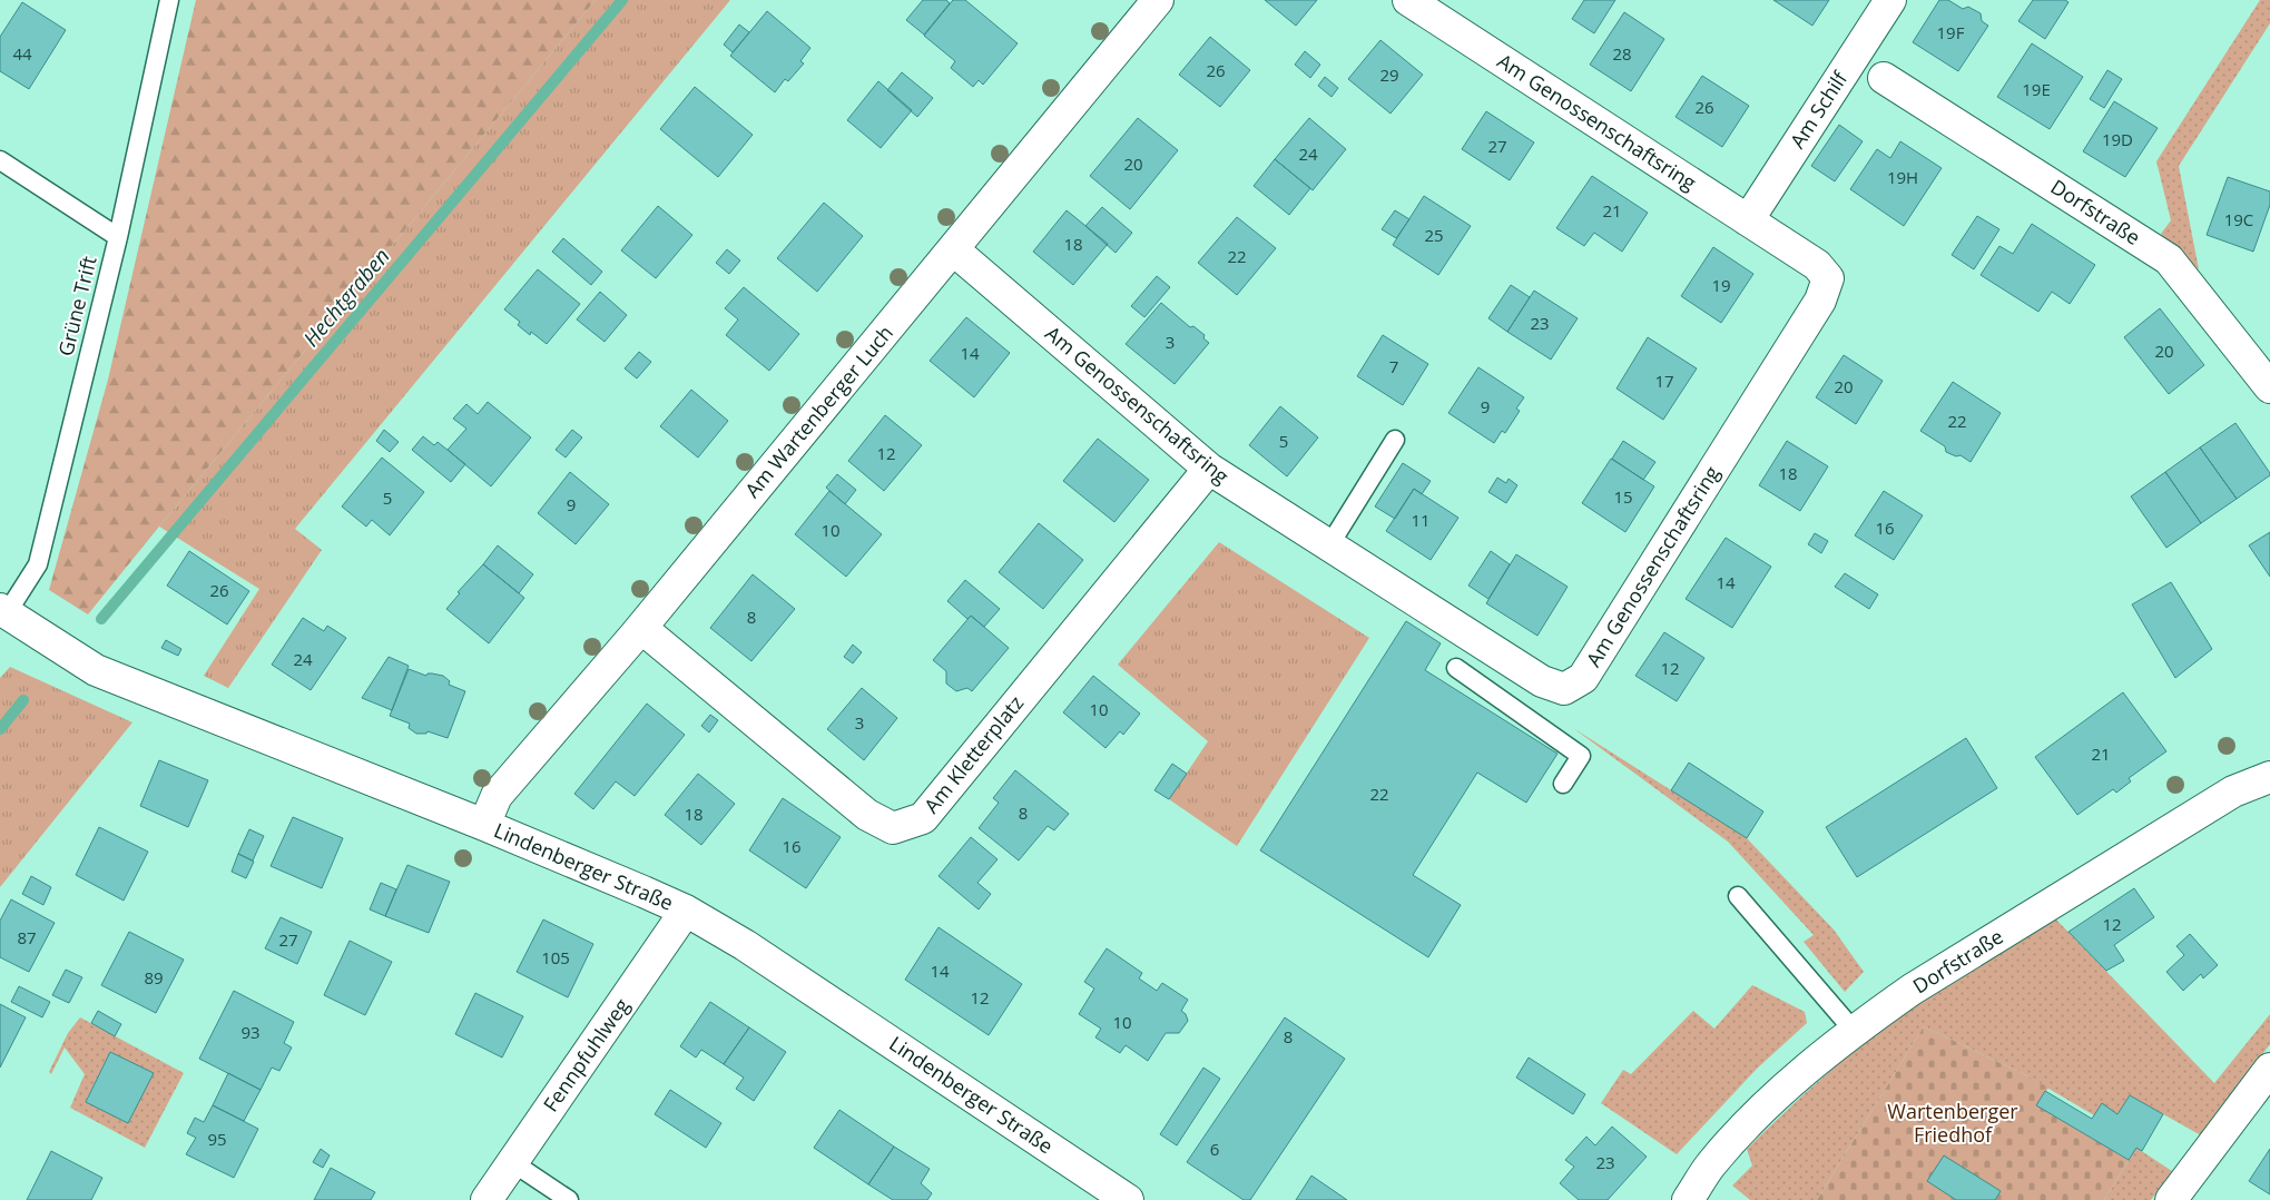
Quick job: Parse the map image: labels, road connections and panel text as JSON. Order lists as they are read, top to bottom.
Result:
{
  "streets": {
    "street": [
      "Am Schilf",
      "Am Genossenschaftsring",
      "Dorfstraße",
      "Am Wartenberger Luch",
      "Am Kletterplatz",
      "Lindenberger Straße",
      "Fennpfuhlweg"
    ],
    "lane": ["Grüne Trift"]
  },
  "crossings": [
    ["Am Schilf", "Am Genossenschaftsring"],
    ["Am Genossenschaftsring", "Am Wartenberger Luch"],
    ["Am Genossenschaftsring", "Am Kletterplatz"],
    ["Grüne Trift", "Lindenberger Straße"],
    ["Am Wartenberger Luch", "Am Kletterplatz"],
    ["Am Wartenberger Luch", "Lindenberger Straße"],
    ["Lindenberger Straße", "Fennpfuhlweg"]
  ],
  "water": ["Hechtgraben"],
  "parks": ["Wartenberger Friedhof"],
  "house_numbers": [
    "19F",
    "44",
    "28",
    "26",
    "29",
    "19E",
    "26",
    "19D",
    "27",
    "24",
    "20",
    "19H",
    "21",
    "19C",
    "25",
    "18",
    "22",
    "19",
    "23",
    "3",
    "20",
    "14",
    "7",
    "17",
    "20",
    "9",
    "22",
    "5",
    "12",
    "18",
    "15",
    "5",
    "9",
    "11",
    "16",
    "10",
    "14",
    "26",
    "8",
    "24",
    "12",
    "10",
    "3",
    "21",
    "22",
    "8",
    "18",
    "16",
    "12",
    "87",
    "27",
    "105",
    "14",
    "89",
    "12",
    "10",
    "93",
    "8",
    "95",
    "6",
    "23"
  ]
}
